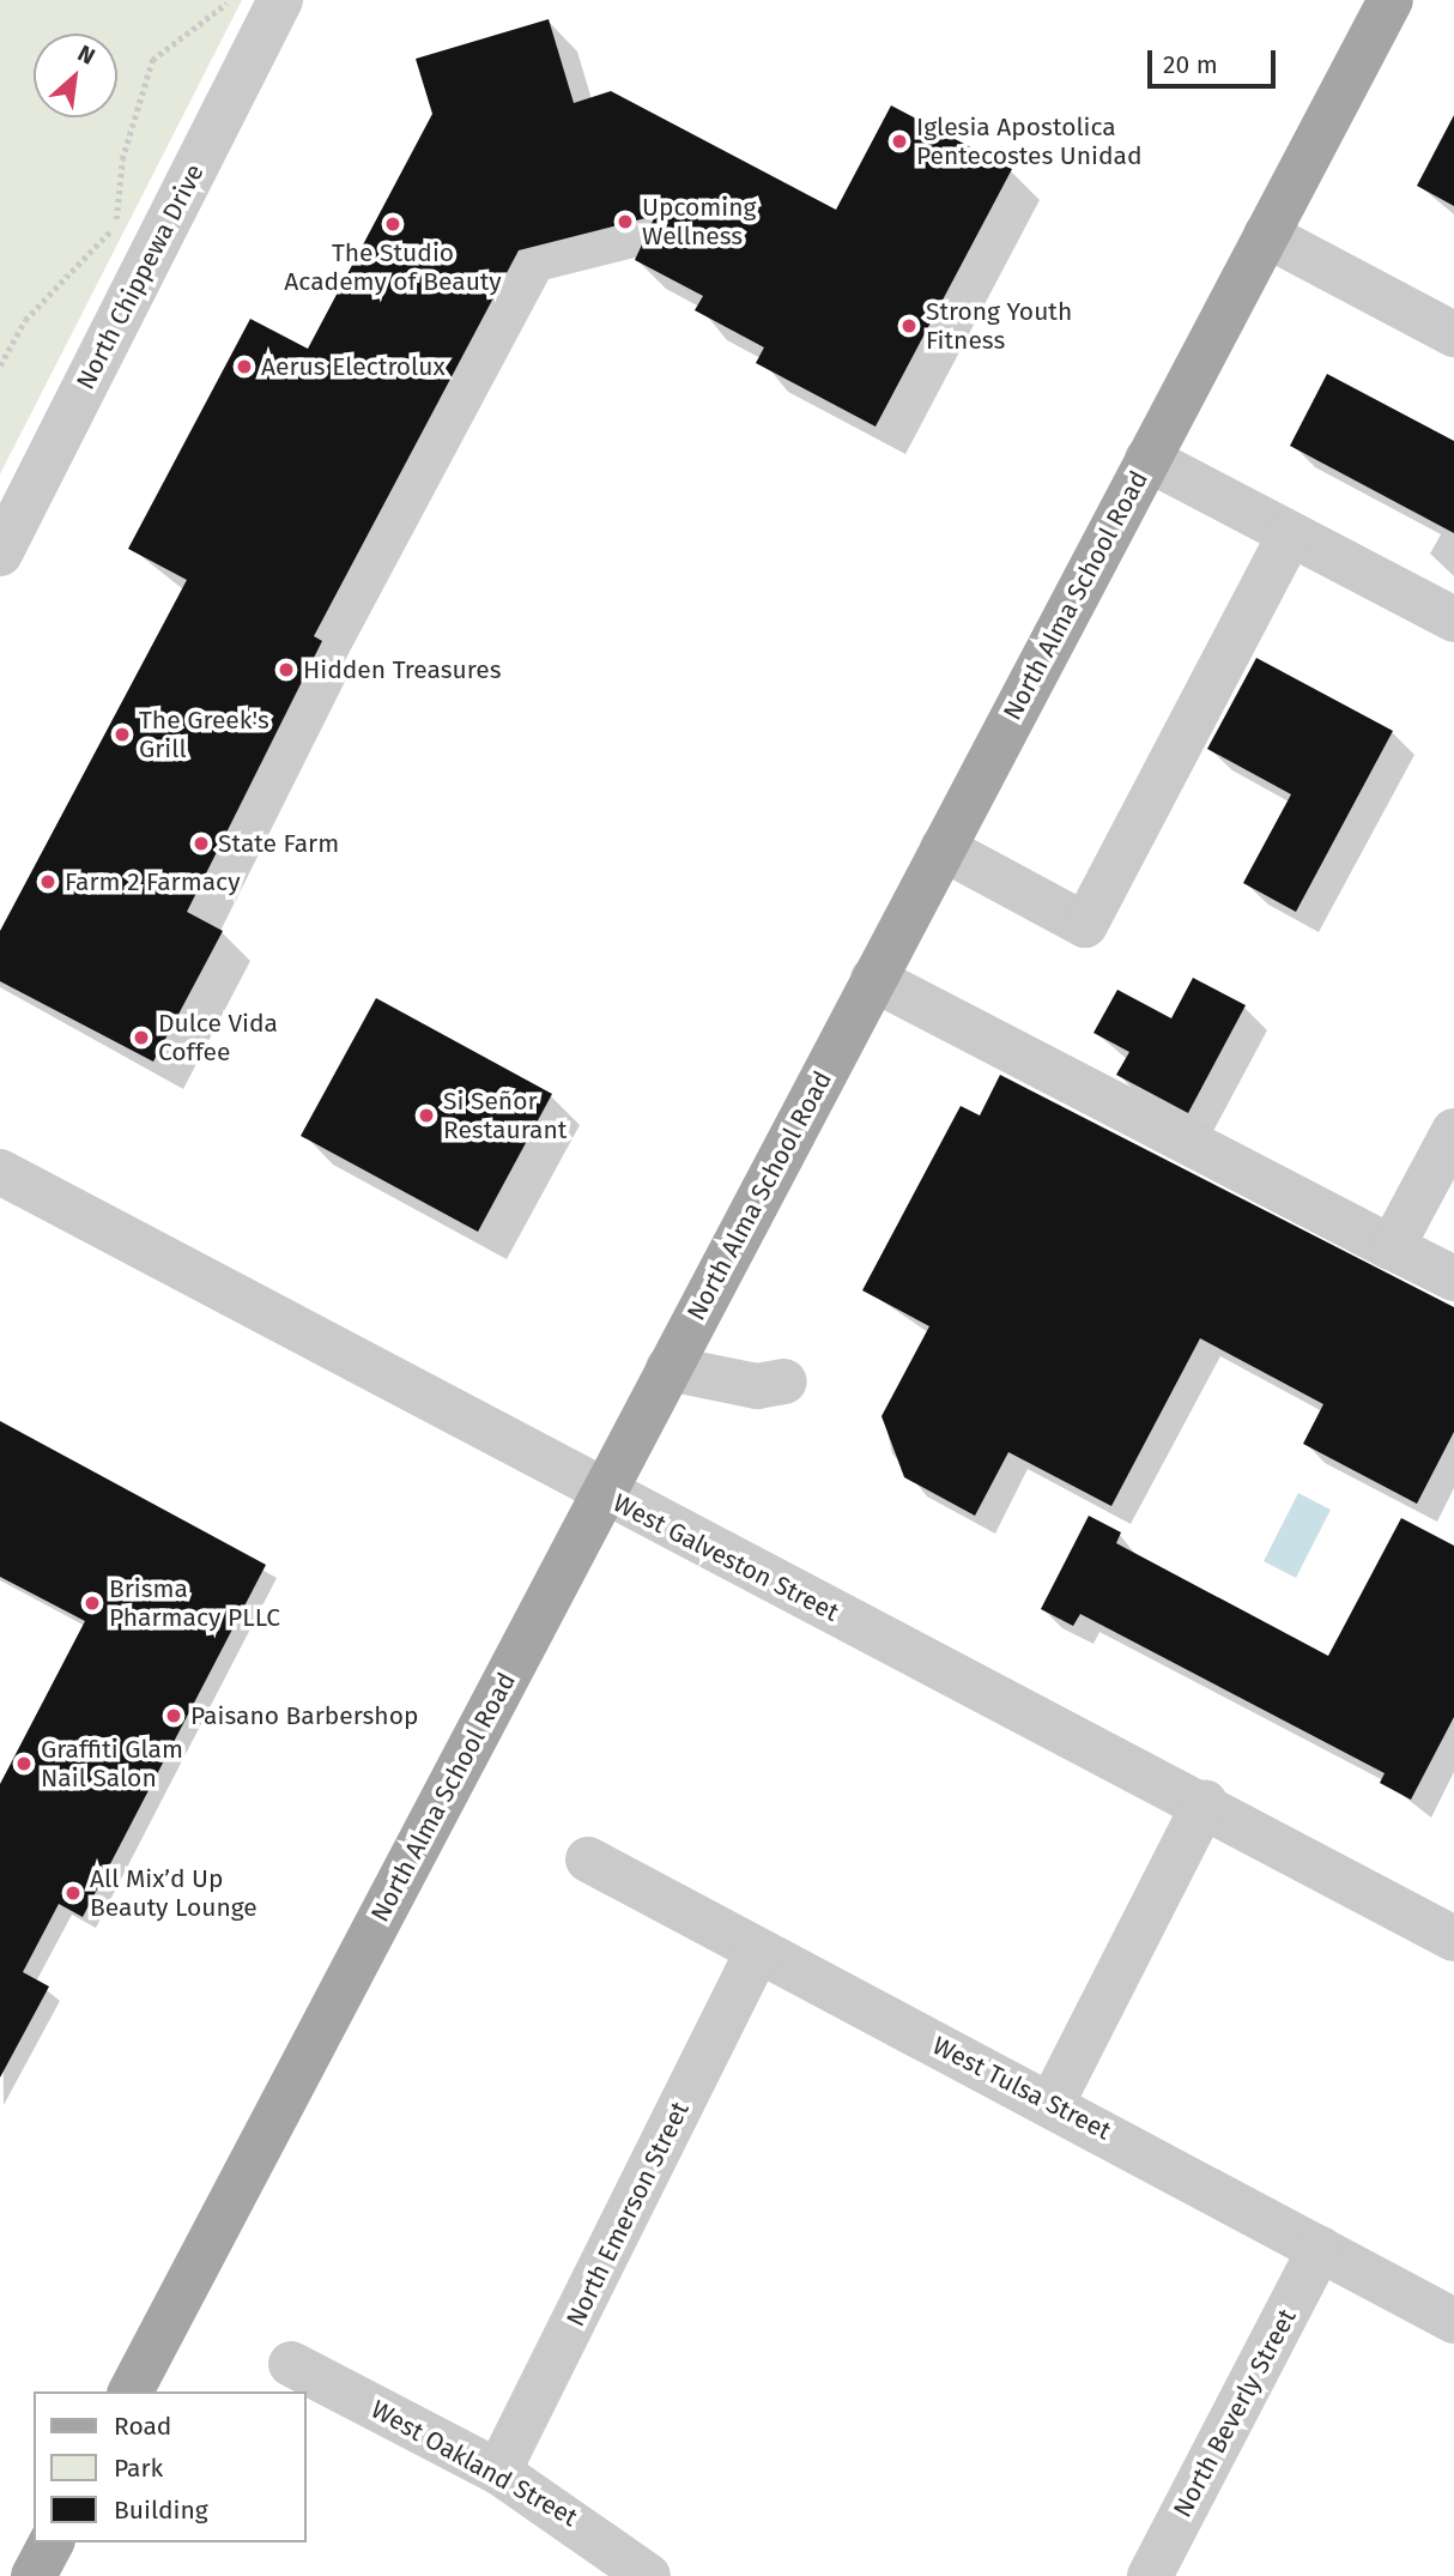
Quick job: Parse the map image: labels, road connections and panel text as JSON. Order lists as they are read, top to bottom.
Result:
{
  "streets": {
    "main road": ["North Alma School Road"],
    "street": [
      "North Chippewa Drive",
      "West Galveston Street",
      "West Tulsa Street",
      "North Emerson Street",
      "North Beverly Street",
      "West Oakland Street"
    ]
  },
  "crossings": [
    ["North Alma School Road", "West Galveston Street"],
    ["West Tulsa Street", "North Emerson Street"],
    ["West Tulsa Street", "North Beverly Street"],
    ["North Emerson Street", "West Oakland Street"]
  ],
  "places": [
    "Iglesia Apostolica Pentecostes Unidad",
    "Upcoming Wellness",
    "The Studio Academy of Beauty",
    "Strong Youth Fitness",
    "Aerus Electrolux",
    "Hidden Treasures",
    "The Greek's Grill",
    "State Farm",
    "Farm 2 Farmacy",
    "Dulce Vida Coffee",
    "Si Señor Restaurant",
    "Brisma Pharmacy PLLC",
    "Paisano Barbershop",
    "Graffiti Glam Nail Salon",
    "All Mix’d Up Beauty Lounge"
  ],
  "legend": ["Road", "Park", "Building"],
  "scale_bar": "20 m",
  "north": "top right"
}
